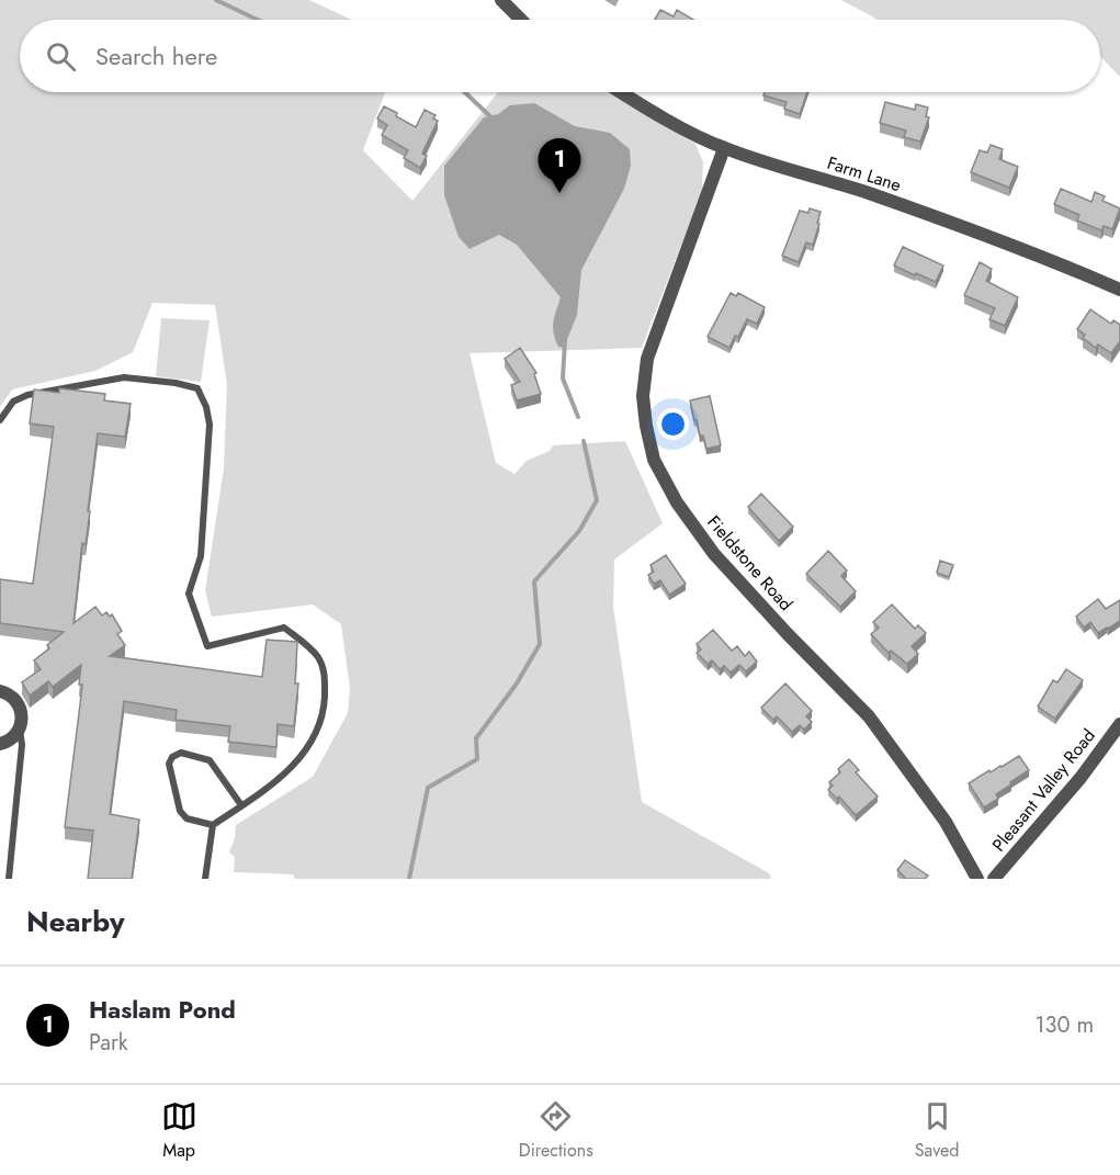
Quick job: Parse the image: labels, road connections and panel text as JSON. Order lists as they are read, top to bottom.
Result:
{
  "streets": {
    "street": ["Farm Lane", "Fieldstone Road", "Pleasant Valley Road"]
  },
  "crossings": [
    ["Farm Lane", "Fieldstone Road"]
  ],
  "page": {
    "search": "Search here",
    "pins": "1",
    "heading": "Nearby",
    "list": [
      {
        "mark": "1",
        "name": "Haslam Pond",
        "note": "Park",
        "value": "130 m"
      }
    ],
    "nav": ["Map", "Directions", "Saved"]
  }
}
